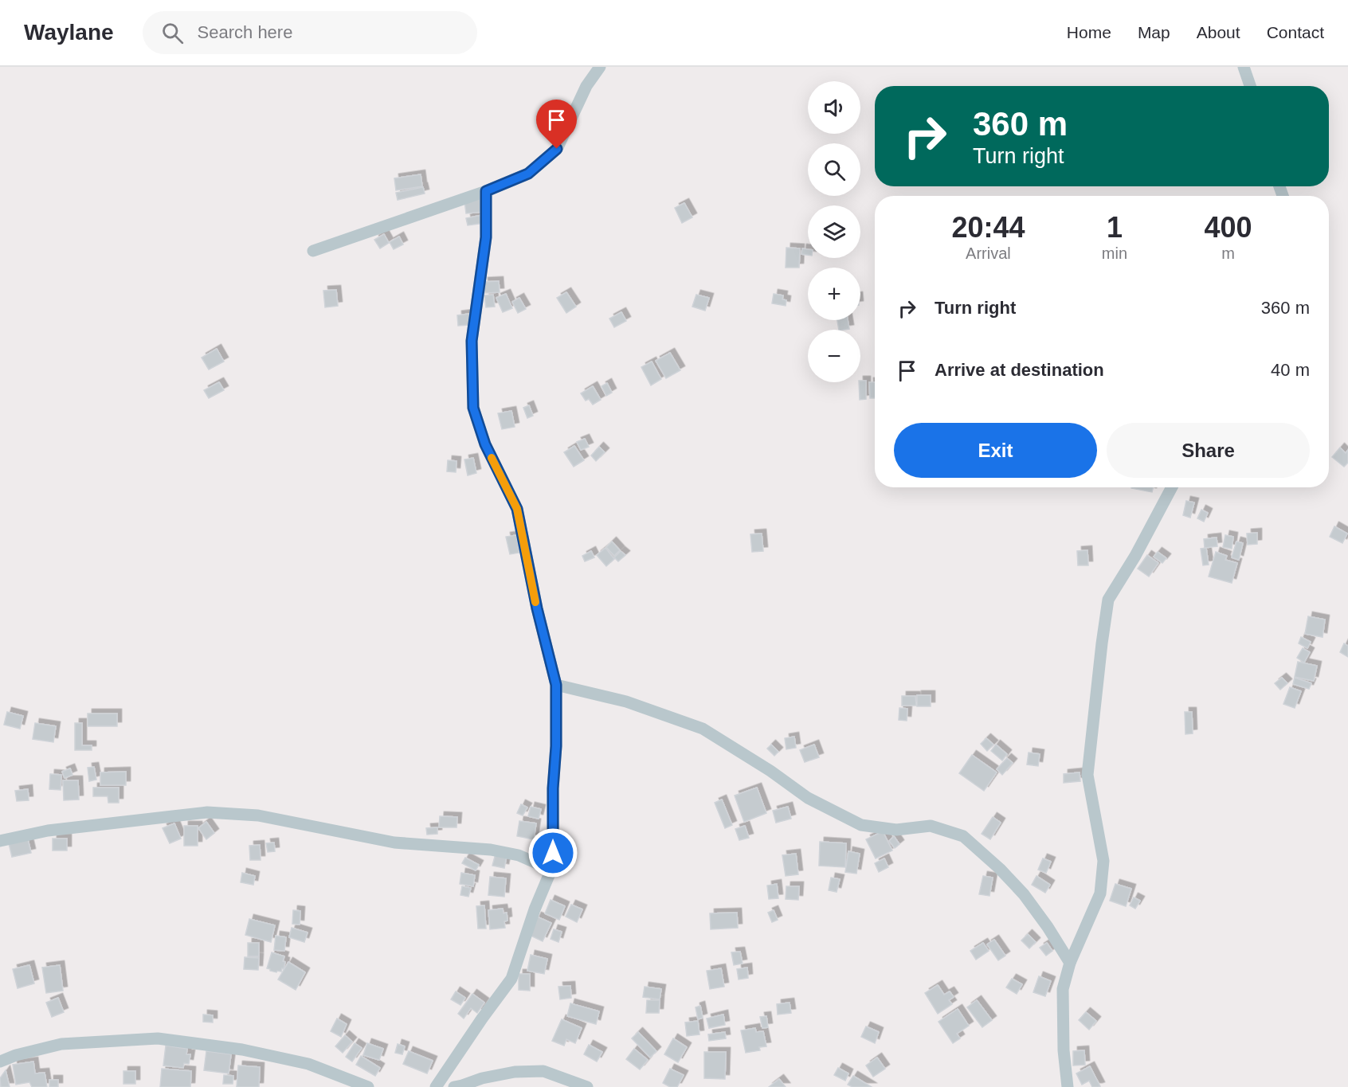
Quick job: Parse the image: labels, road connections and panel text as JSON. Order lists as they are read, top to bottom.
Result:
{
  "page": {
    "header": "Waylane",
    "search": "Search here",
    "nav": [
      "Home",
      "Map",
      "About",
      "Contact"
    ],
    "map_buttons": ["+", "−"],
    "turn": ["360 m", "Turn right"],
    "eta": [
      "20:44",
      "Arrival",
      "1",
      "min",
      "400",
      "m"
    ],
    "list": [
      {
        "name": "Turn right",
        "value": "360 m"
      },
      {
        "name": "Arrive at destination",
        "value": "40 m"
      }
    ],
    "buttons": ["Exit", "Share"]
  }
}
